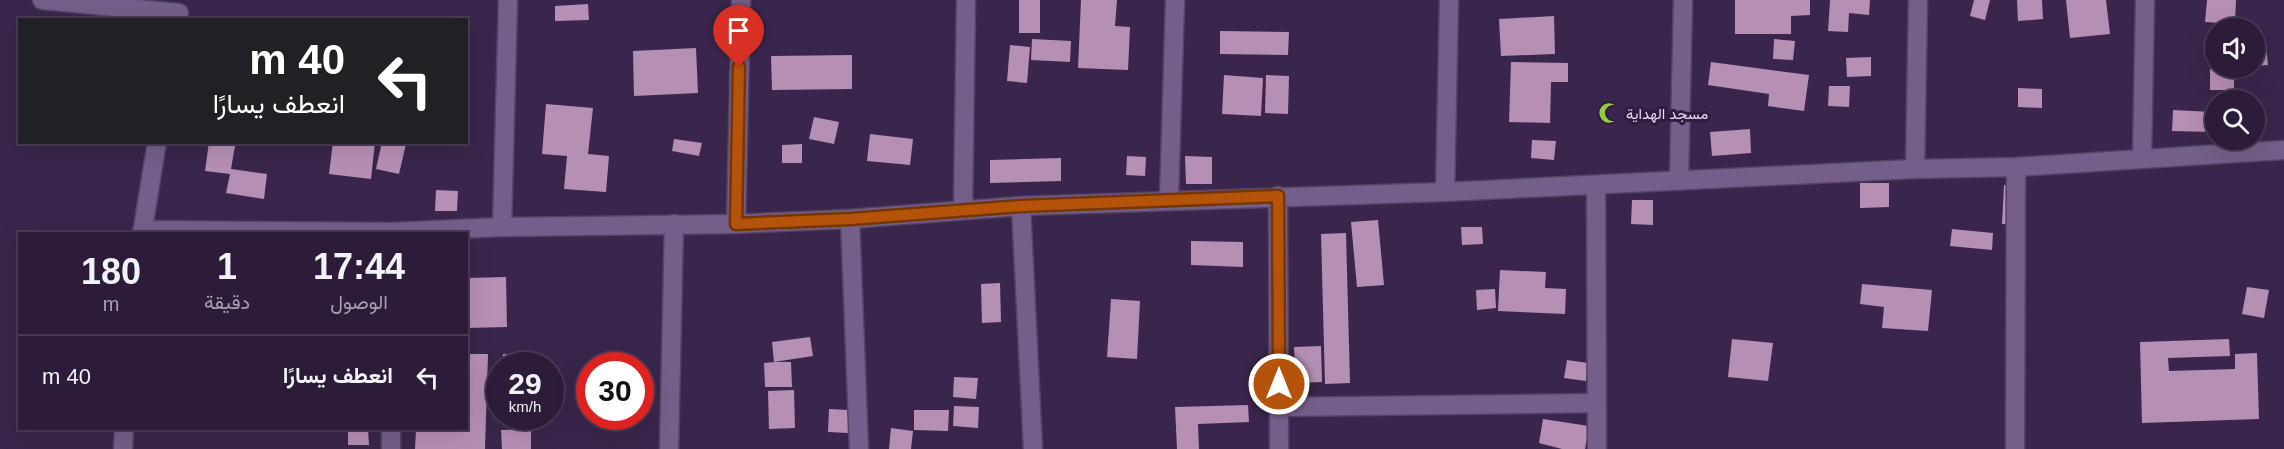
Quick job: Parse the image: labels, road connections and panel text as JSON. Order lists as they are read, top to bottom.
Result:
{
  "places": {
    "mosque": ["مسجد الهداية"]
  },
  "page": {
    "turn": ["40 m", "انعطف يسارًا"],
    "eta": [
      "17:44",
      "الوصول",
      "1",
      "دقيقة",
      "180",
      "m"
    ],
    "list": [
      {
        "name": "انعطف يسارًا",
        "value": "40 m"
      }
    ],
    "speed": "29 km/h",
    "limit": "30"
  }
}
